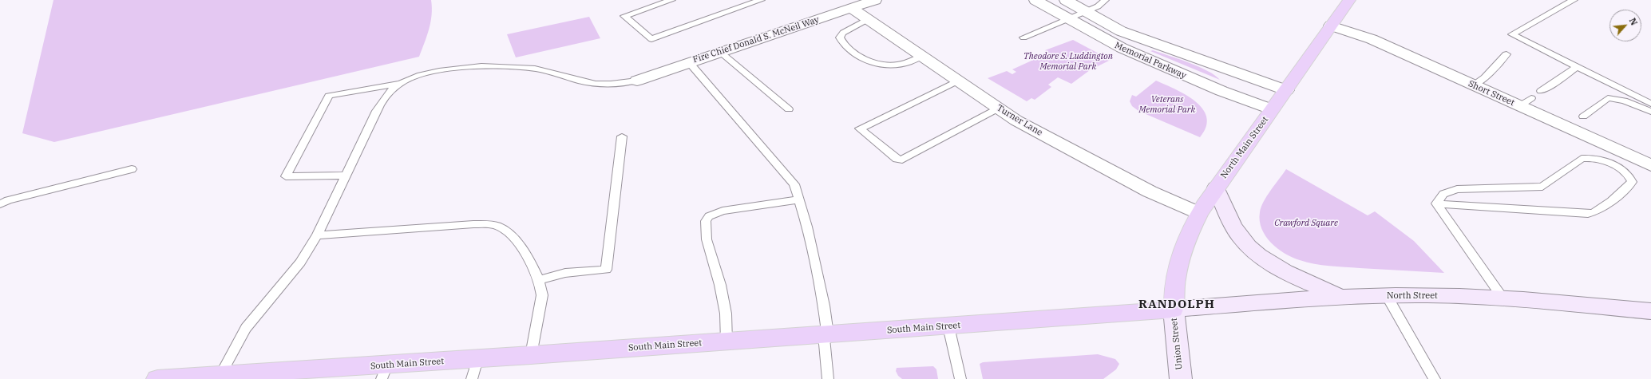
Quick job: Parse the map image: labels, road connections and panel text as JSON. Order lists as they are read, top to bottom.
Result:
{
  "streets": {
    "main road": [
      "North Main Street",
      "North Street",
      "South Main Street",
      "Union Street"
    ],
    "street": [
      "Fire Chief Donald S. McNeil Way",
      "Memorial Parkway",
      "Short Street",
      "Turner Lane"
    ]
  },
  "crossings": [
    ["Fire Chief Donald S. McNeil Way", "Turner Lane"],
    ["Memorial Parkway", "North Main Street"],
    ["Short Street", "North Main Street"],
    ["Turner Lane", "North Main Street"],
    ["North Main Street", "North Street"],
    ["North Main Street", "South Main Street"],
    ["North Main Street", "Union Street"],
    ["North Street", "South Main Street"],
    ["North Street", "Union Street"],
    ["South Main Street", "Union Street"]
  ],
  "districts": ["RANDOLPH"],
  "parks": ["Theodore S. Luddington Memorial Park", "Veterans Memorial Park", "Crawford Square"],
  "north": "top right"
}
